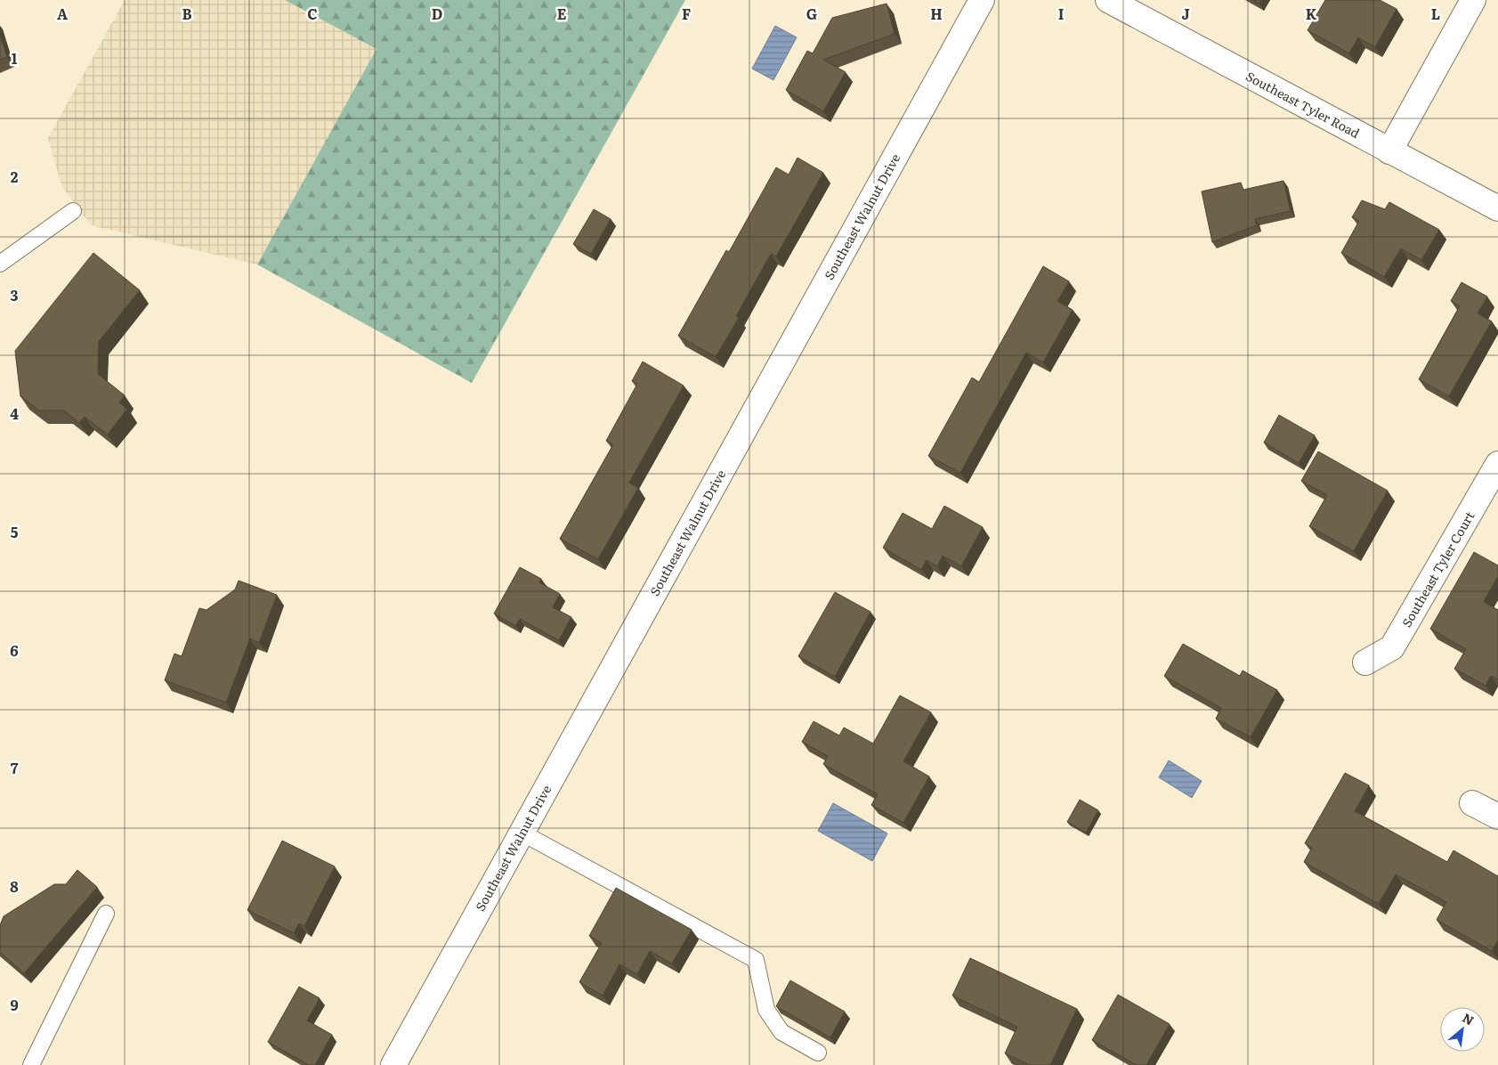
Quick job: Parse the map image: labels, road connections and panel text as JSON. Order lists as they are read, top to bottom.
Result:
{
  "streets": {
    "street": ["Southeast Tyler Road", "Southeast Walnut Drive", "Southeast Tyler Court"]
  },
  "north": "top right",
  "grid": {
    "columns": [
      "A",
      "B",
      "C",
      "D",
      "E",
      "F",
      "G",
      "H",
      "I",
      "J",
      "K",
      "L"
    ],
    "rows": [
      "1",
      "2",
      "3",
      "4",
      "5",
      "6",
      "7",
      "8",
      "9"
    ]
  }
}
